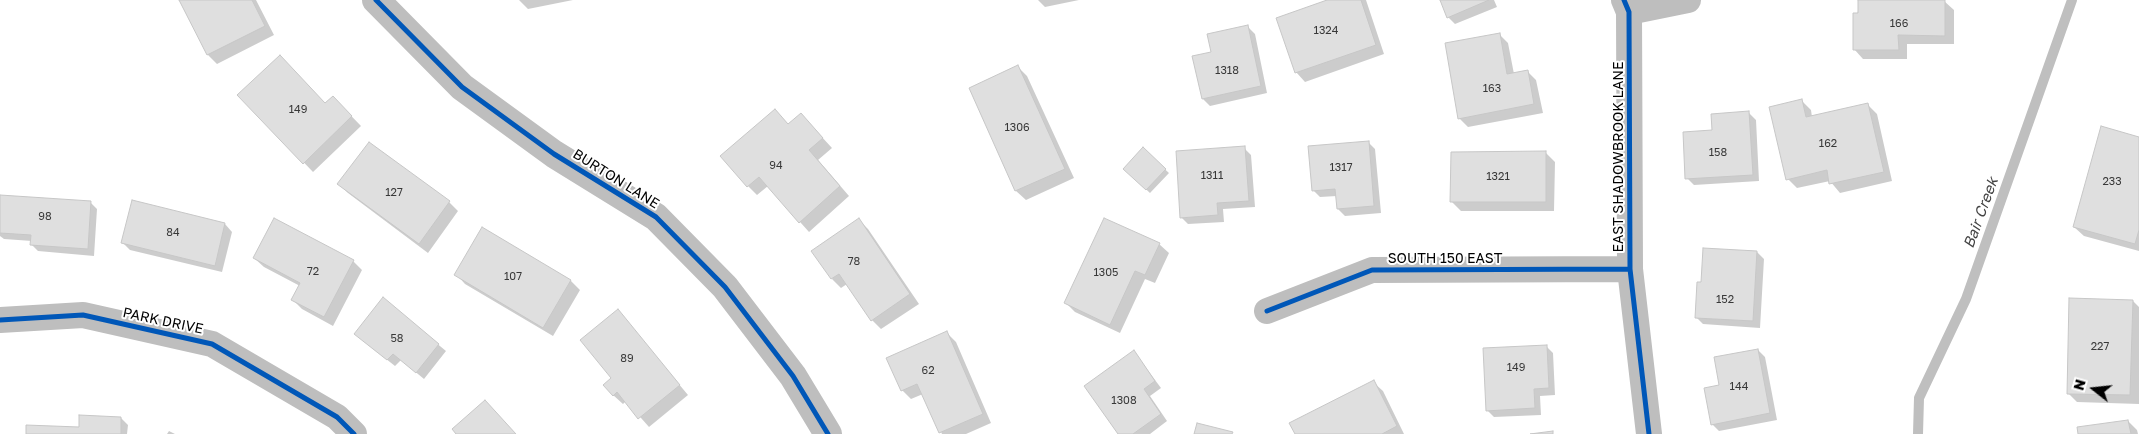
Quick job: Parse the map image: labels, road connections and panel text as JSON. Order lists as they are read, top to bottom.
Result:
{
  "streets": {
    "street": [
      "EAST SHADOWBROOK LANE",
      "BURTON LANE",
      "SOUTH 150 EAST",
      "PARK DRIVE"
    ]
  },
  "crossings": [
    ["EAST SHADOWBROOK LANE", "SOUTH 150 EAST"]
  ],
  "water": ["Bair Creek"],
  "house_numbers": [
    "166",
    "1324",
    "1318",
    "163",
    "149",
    "1306",
    "162",
    "158",
    "94",
    "1317",
    "1311",
    "1321",
    "233",
    "127",
    "98",
    "84",
    "78",
    "72",
    "1305",
    "107",
    "152",
    "58",
    "227",
    "89",
    "149",
    "62",
    "144",
    "1308"
  ],
  "north": "left"
}
